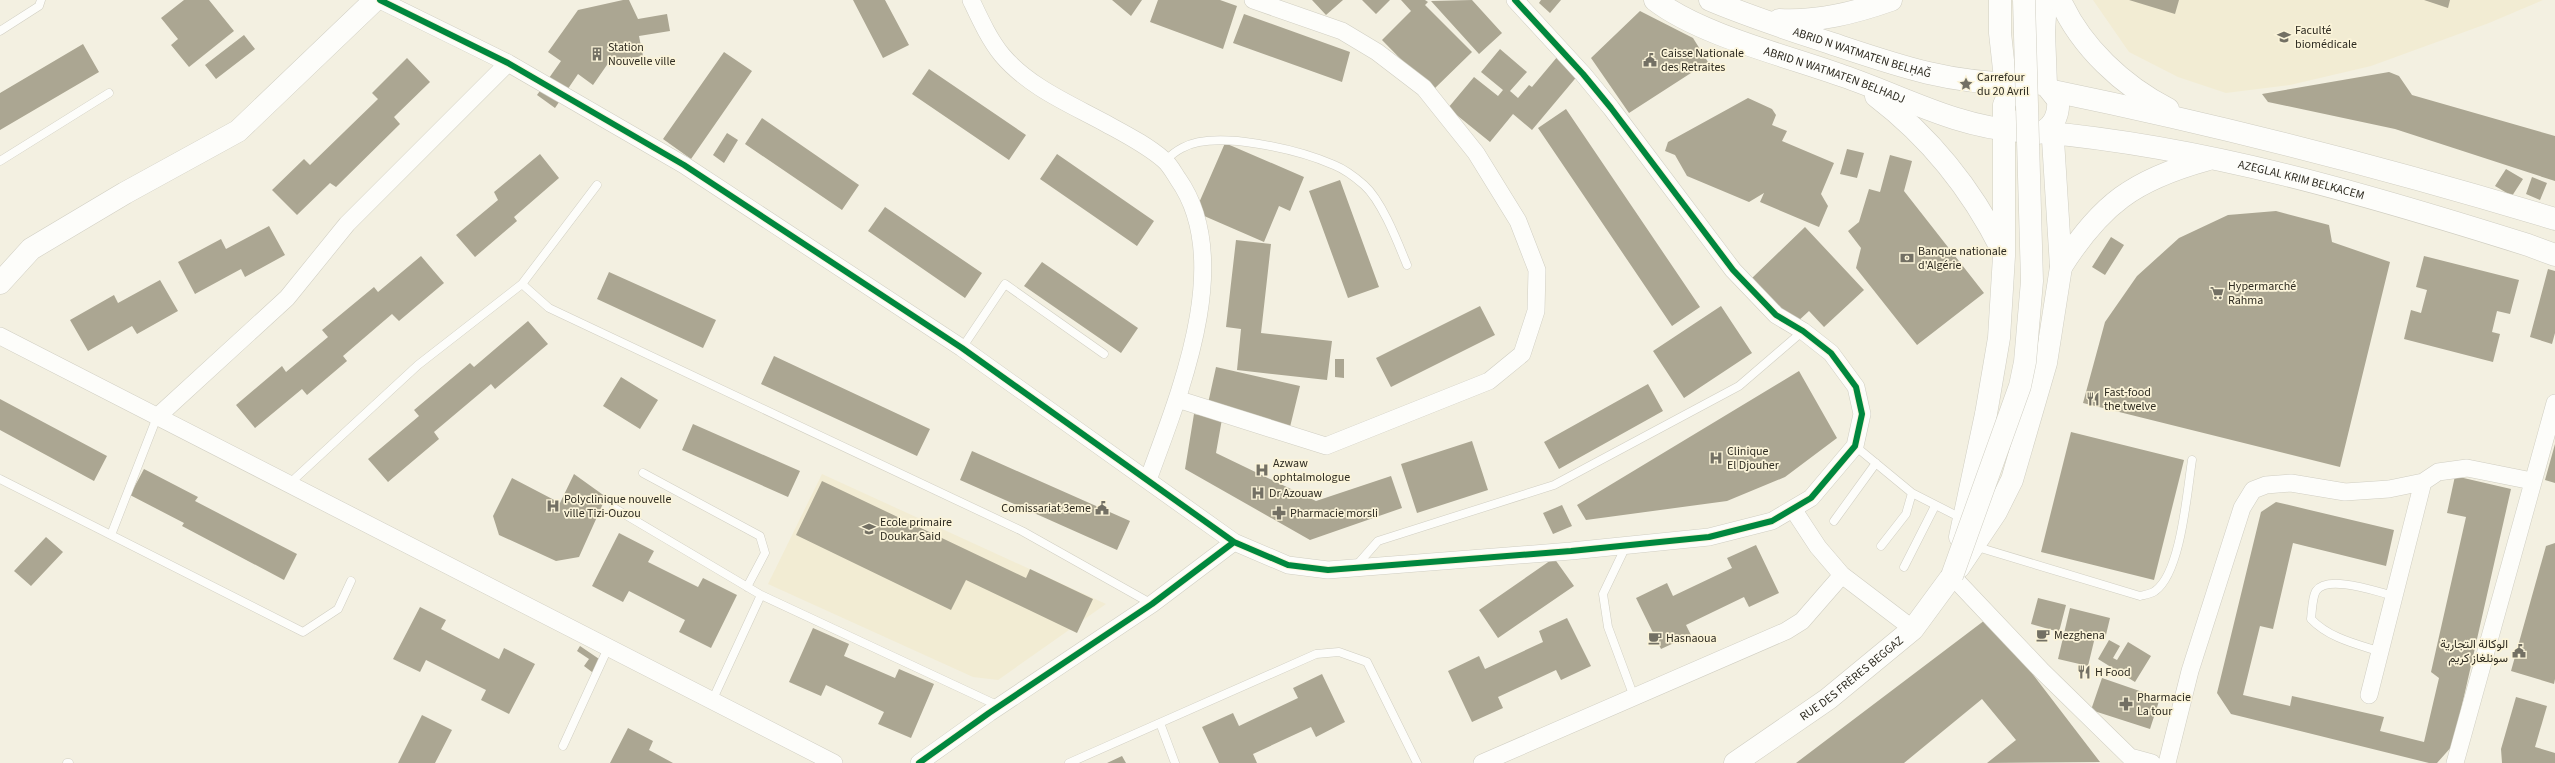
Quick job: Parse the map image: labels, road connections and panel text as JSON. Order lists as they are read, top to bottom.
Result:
{
  "streets": {
    "main road": [
      "ABRID N WATMATEN BELḤAǦ",
      "ABRID N WATMATEN BELHADJ",
      "AZEGLAL KRIM BELKACEM",
      "RUE DES FRÈRES BEGGAZ"
    ]
  },
  "crossings": [
    ["ABRID N WATMATEN BELḤAǦ", "ABRID N WATMATEN BELHADJ"],
    ["ABRID N WATMATEN BELḤAǦ", "AZEGLAL KRIM BELKACEM"],
    ["ABRID N WATMATEN BELHADJ", "AZEGLAL KRIM BELKACEM"]
  ],
  "places": {
    "school or university": ["Faculté biomédicale", "Ecole primaire Doukar Said"],
    "building": ["Station Nouvelle ville"],
    "public building": ["Caisse Nationale des Retraites", "Comissariat 3eme", "الوكالة التجارية سونلغاز كريم"],
    "place": ["Carrefour du 20 Avril"],
    "bank": ["Banque nationale d'Algérie"],
    "supermarket": ["Hypermarché Rahma"],
    "restaurant": ["Fast-food the twelve", "H Food"],
    "hospital": [
      "Clinique El Djouher",
      "Azwaw ophtalmologue",
      "Dr Azouaw",
      "Polyclinique nouvelle ville Tizi-Ouzou"
    ],
    "pharmacy": ["Pharmacie morsli", "Pharmacie La tour"],
    "cafe": ["Mezghena", "Hasnaoua"]
  }
}
